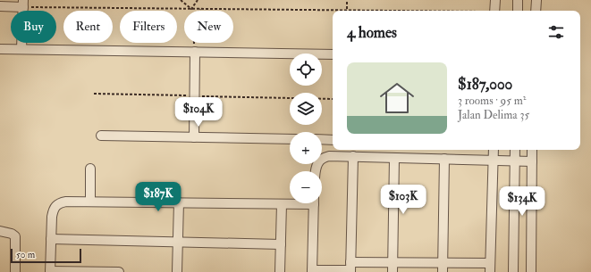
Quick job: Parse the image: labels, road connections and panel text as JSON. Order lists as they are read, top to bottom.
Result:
{
  "scale_bar": "50 m",
  "page": {
    "chip": [
      "Buy",
      "Rent",
      "Filters",
      "New"
    ],
    "heading": "4 homes",
    "map_buttons": ["+", "−"],
    "list": [
      {
        "name": "$187,000",
        "note": "3 rooms · 95 m² · Jalan Delima 35"
      }
    ],
    "price": [
      "$104K",
      "$187K",
      "$103K",
      "$134K"
    ],
    "scale": "50 m"
  }
}
